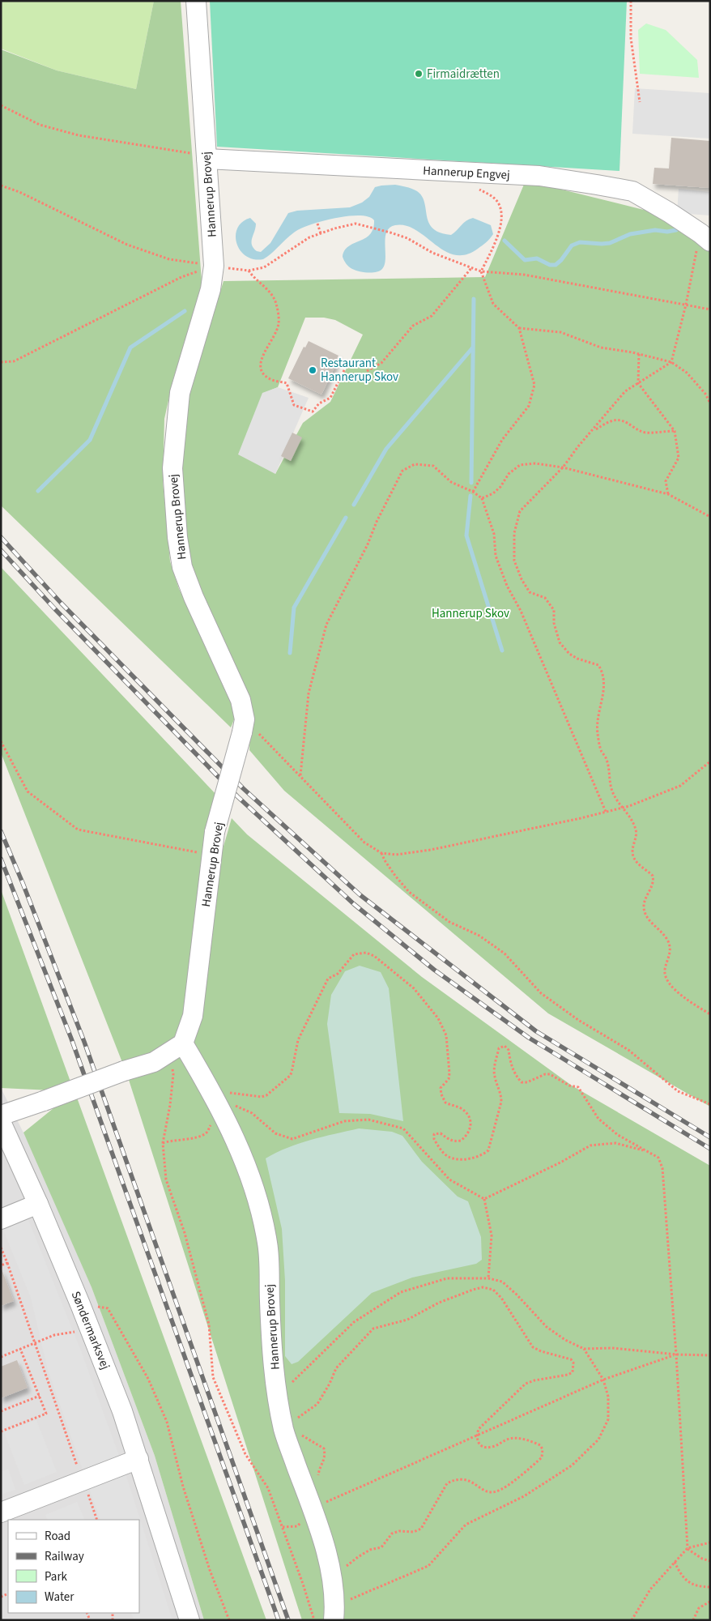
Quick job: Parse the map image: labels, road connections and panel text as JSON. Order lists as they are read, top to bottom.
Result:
{
  "streets": {
    "street": ["Hannerup Engvej", "Hannerup Brovej", "Søndermarksvej"]
  },
  "crossings": [
    ["Hannerup Engvej", "Hannerup Brovej"]
  ],
  "parks": ["Hannerup Skov"],
  "places": ["Firmaidrætten", "Restaurant Hannerup Skov"],
  "legend": [
    "Road",
    "Railway",
    "Park",
    "Water"
  ]
}
